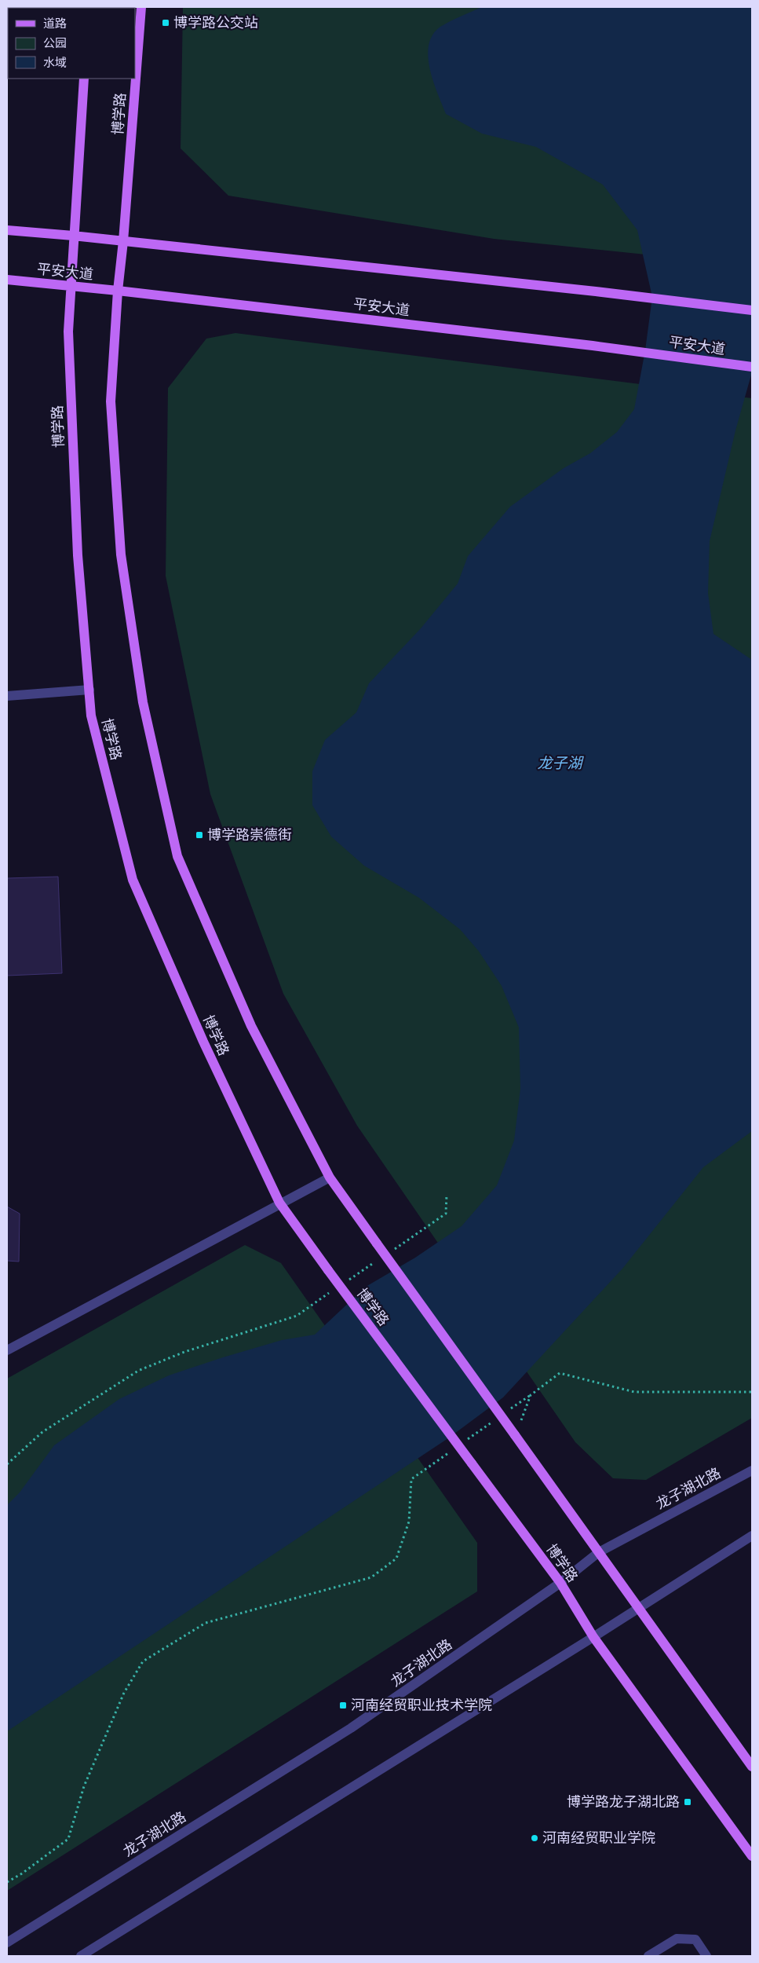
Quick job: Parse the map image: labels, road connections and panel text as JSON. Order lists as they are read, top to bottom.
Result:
{
  "streets": {
    "main road": ["博学路", "平安大道"],
    "street": ["龙子湖北路"]
  },
  "crossings": [
    ["博学路", "平安大道"],
    ["博学路", "龙子湖北路"]
  ],
  "water": ["龙子湖"],
  "places": {
    "transit": [
      "博学路公交站",
      "博学路崇德街",
      "河南经贸职业技术学院",
      "博学路龙子湖北路"
    ],
    "other": ["河南经贸职业学院"]
  },
  "legend": ["道路", "公园", "水域"]
}
